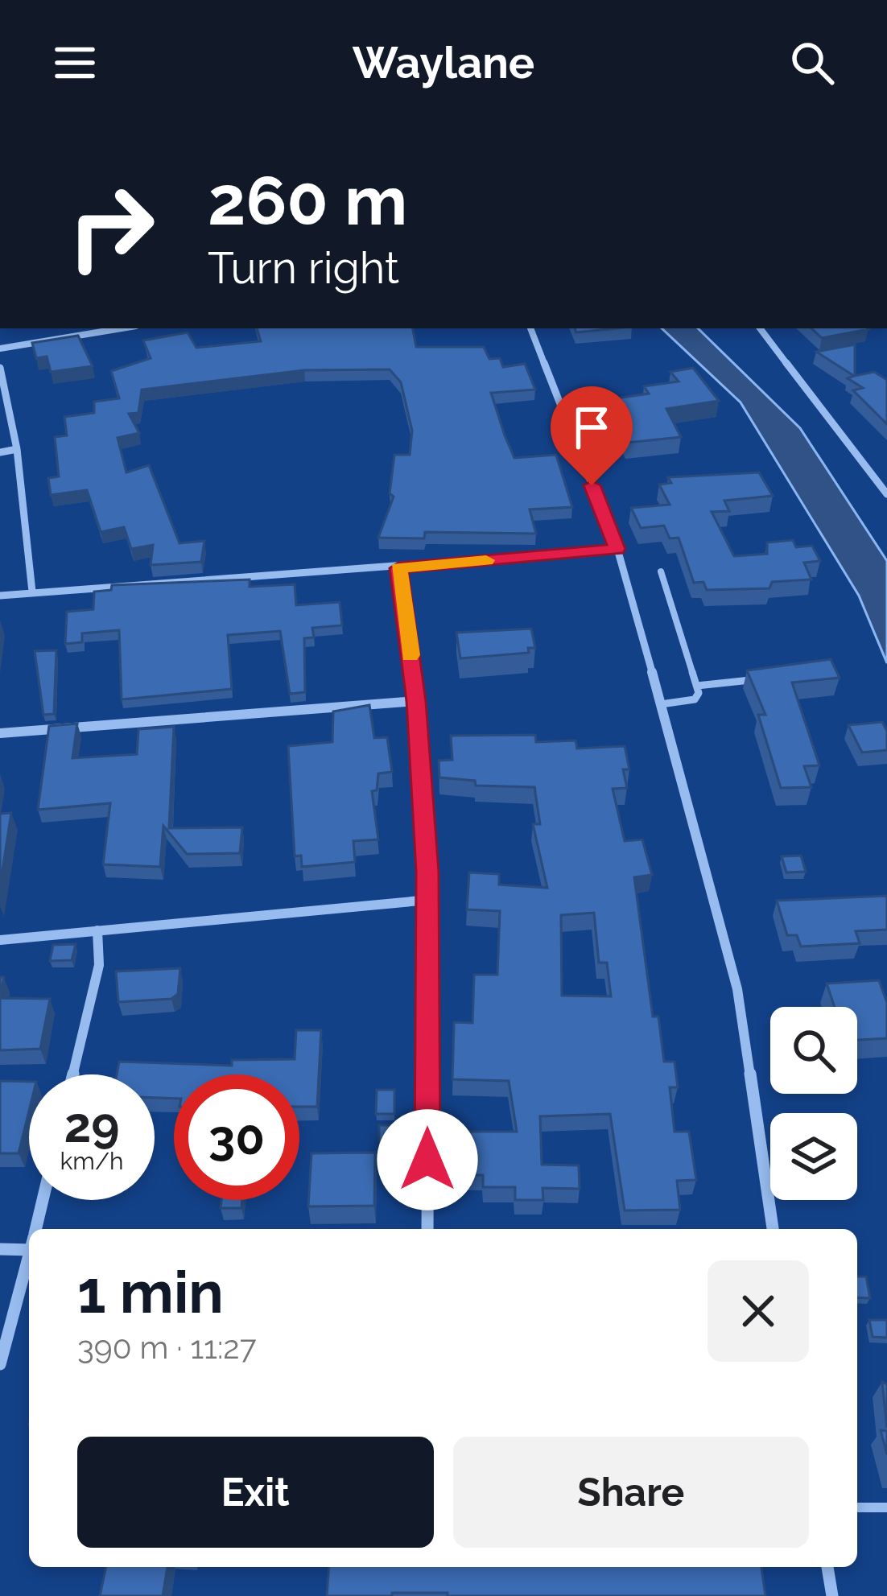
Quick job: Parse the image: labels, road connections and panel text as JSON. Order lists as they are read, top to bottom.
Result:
{
  "page": {
    "header": "Waylane",
    "turn": ["260 m", "Turn right"],
    "speed": "29 km/h",
    "limit": "30",
    "heading": ["1 min", "390 m · 11:27"],
    "buttons": ["Exit", "Share"]
  }
}
